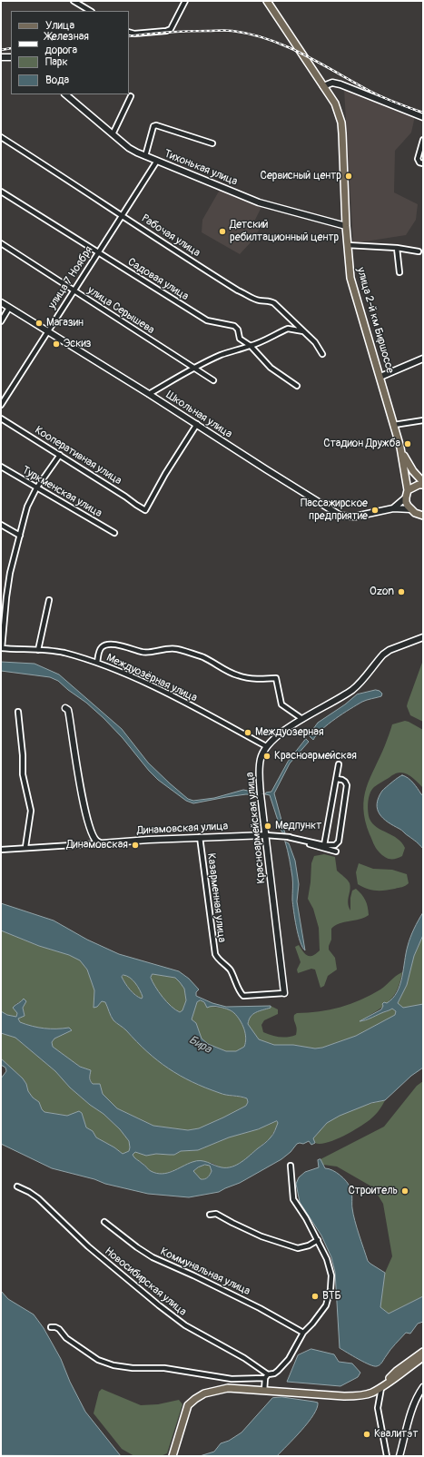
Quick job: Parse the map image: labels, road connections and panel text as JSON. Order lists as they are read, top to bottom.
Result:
{
  "streets": {
    "main road": ["улица 2-й км Биршоссе"],
    "street": [
      "Тихонькая улица",
      "Рабочая улица",
      "улица 7 Ноября",
      "Садовая улица",
      "улица Серышева",
      "Школьная улица",
      "Кооперативная улица",
      "Туркменская улица",
      "Междуозёрная улица",
      "Красноармейская улица",
      "Динамовская улица",
      "Казарменная улица",
      "Коммунальная улица",
      "Новосибирская улица"
    ]
  },
  "crossings": [
    ["Тихонькая улица", "улица 7 Ноября"],
    ["Тихонькая улица", "улица 2-й км Биршоссе"],
    ["Рабочая улица", "улица 7 Ноября"],
    ["улица 7 Ноября", "Садовая улица"],
    ["улица 7 Ноября", "улица Серышева"],
    ["улица 7 Ноября", "Школьная улица"],
    ["Школьная улица", "Кооперативная улица"],
    ["Междуозёрная улица", "Красноармейская улица"],
    ["Красноармейская улица", "Динамовская улица"],
    ["Красноармейская улица", "Казарменная улица"],
    ["Динамовская улица", "Казарменная улица"]
  ],
  "water": ["Бира"],
  "places": [
    "Сервисный центр",
    "Детский ребилтационный центр",
    "Магазин",
    "Эскиз",
    "Стадион Дружба",
    "Пассажирское предприятие",
    "Ozon",
    "Междуозерная",
    "Красноармейская",
    "Медпункт",
    "Динамовская",
    "Строитель",
    "ВТБ",
    "Квалитэт"
  ],
  "legend": [
    "Улица",
    "Железная дорога",
    "Парк",
    "Вода"
  ]
}
